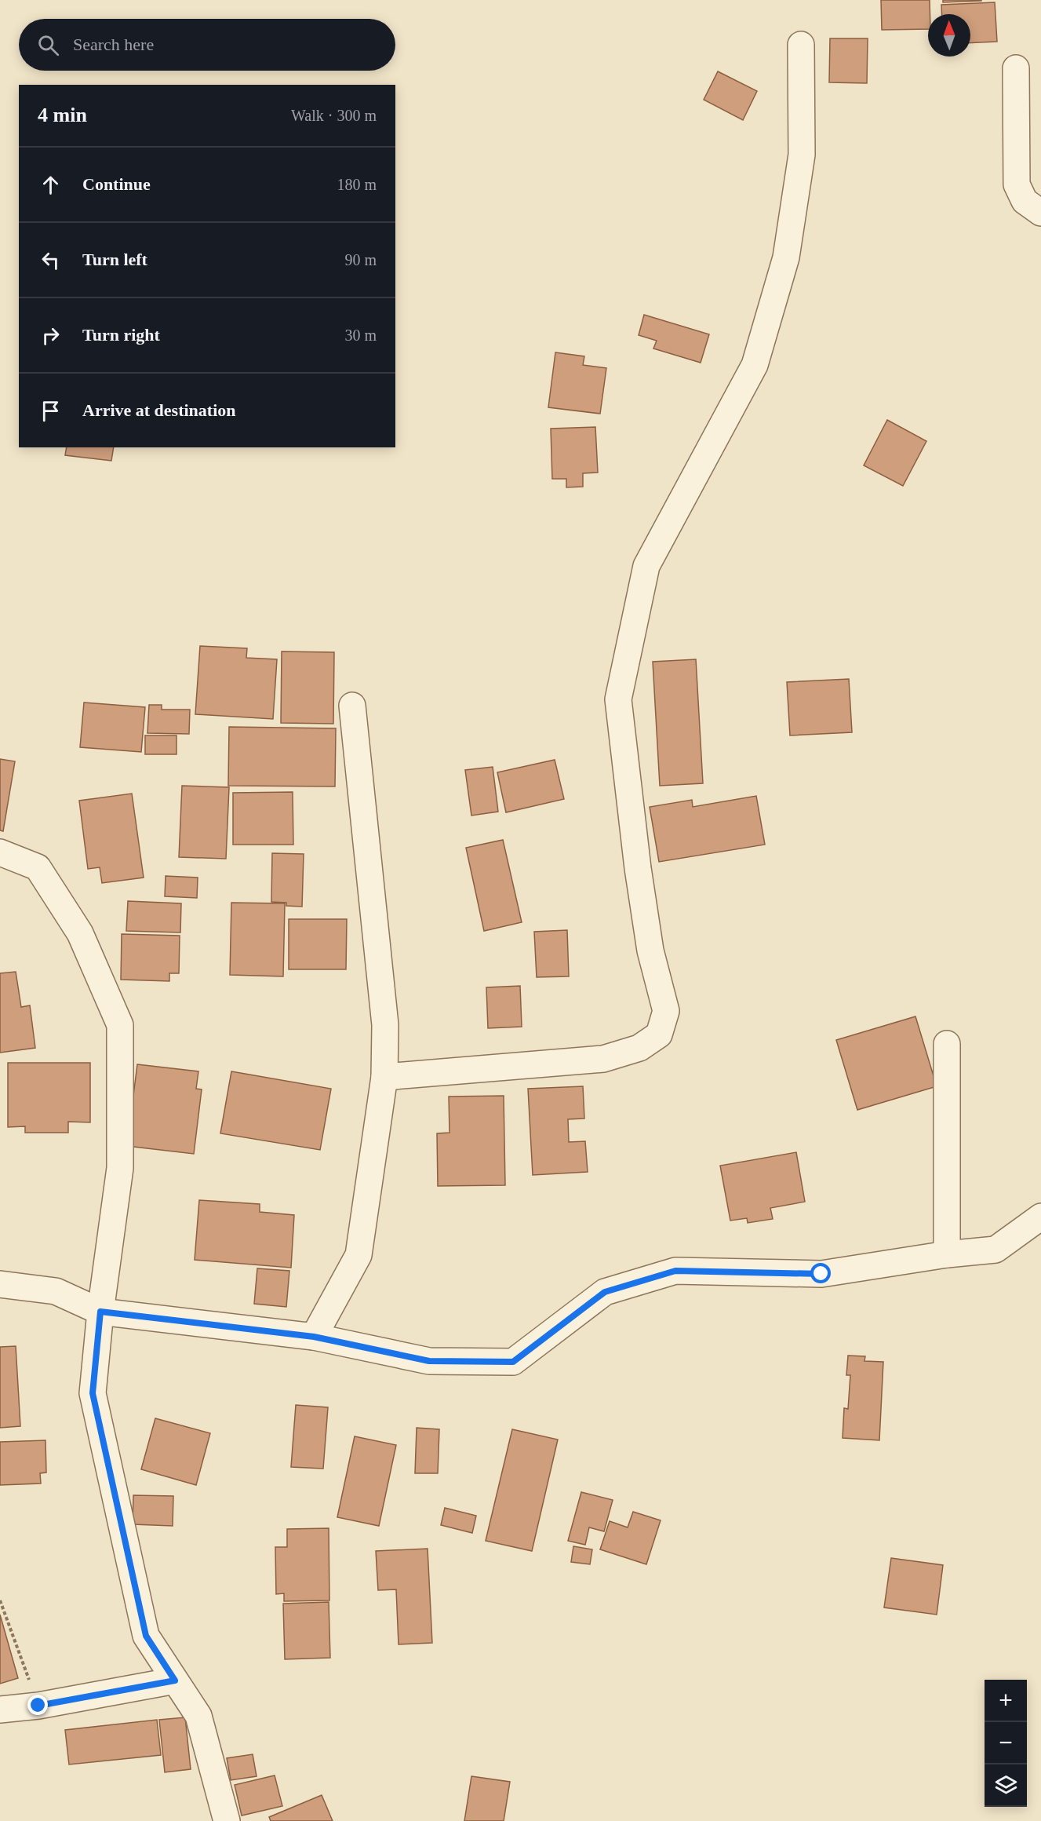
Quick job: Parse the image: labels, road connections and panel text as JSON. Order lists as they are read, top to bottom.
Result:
{
  "north": "top",
  "page": {
    "search": "Search here",
    "heading": ["4 min", "Walk · 300 m"],
    "list": [
      ["Continue", "180 m"],
      ["Turn left", "90 m"],
      ["Turn right", "30 m"],
      "Arrive at destination"
    ],
    "map_buttons": ["+", "−"]
  }
}
